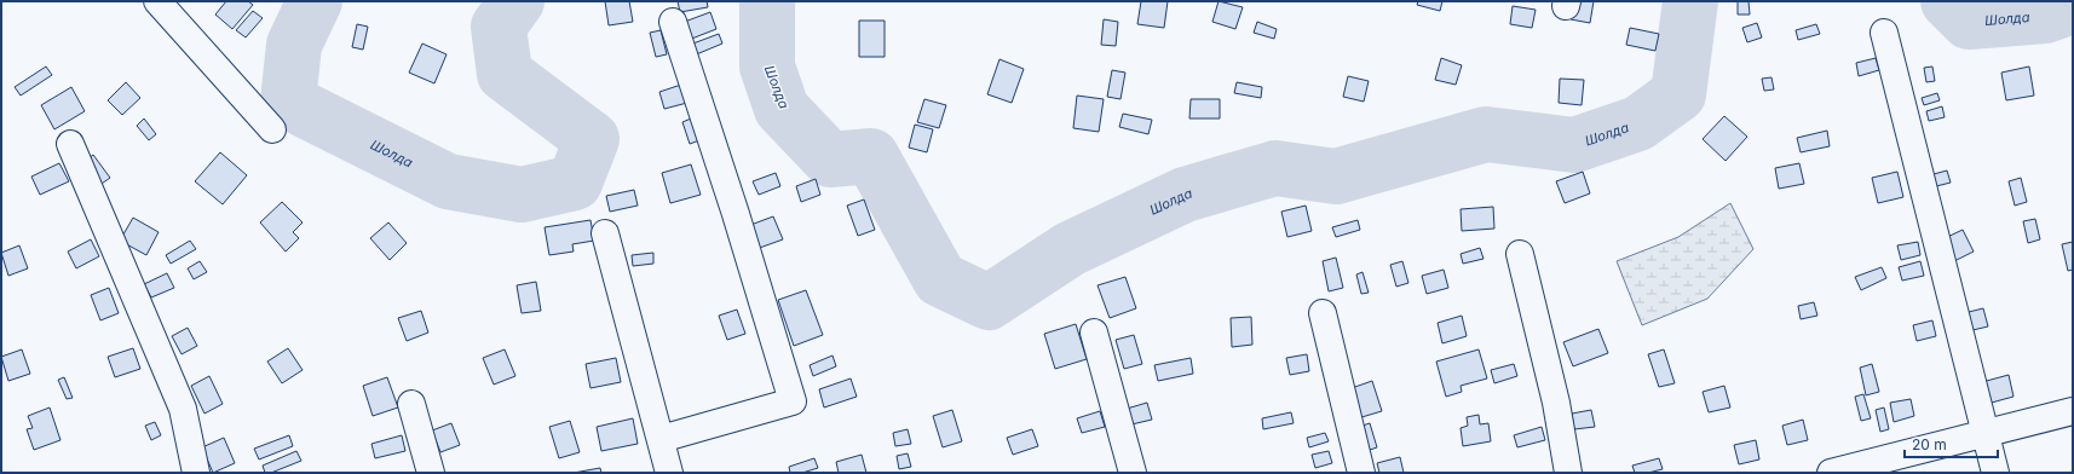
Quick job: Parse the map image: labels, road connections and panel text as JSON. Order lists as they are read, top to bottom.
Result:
{
  "water": ["Шолда"],
  "scale_bar": "20 m"
}
